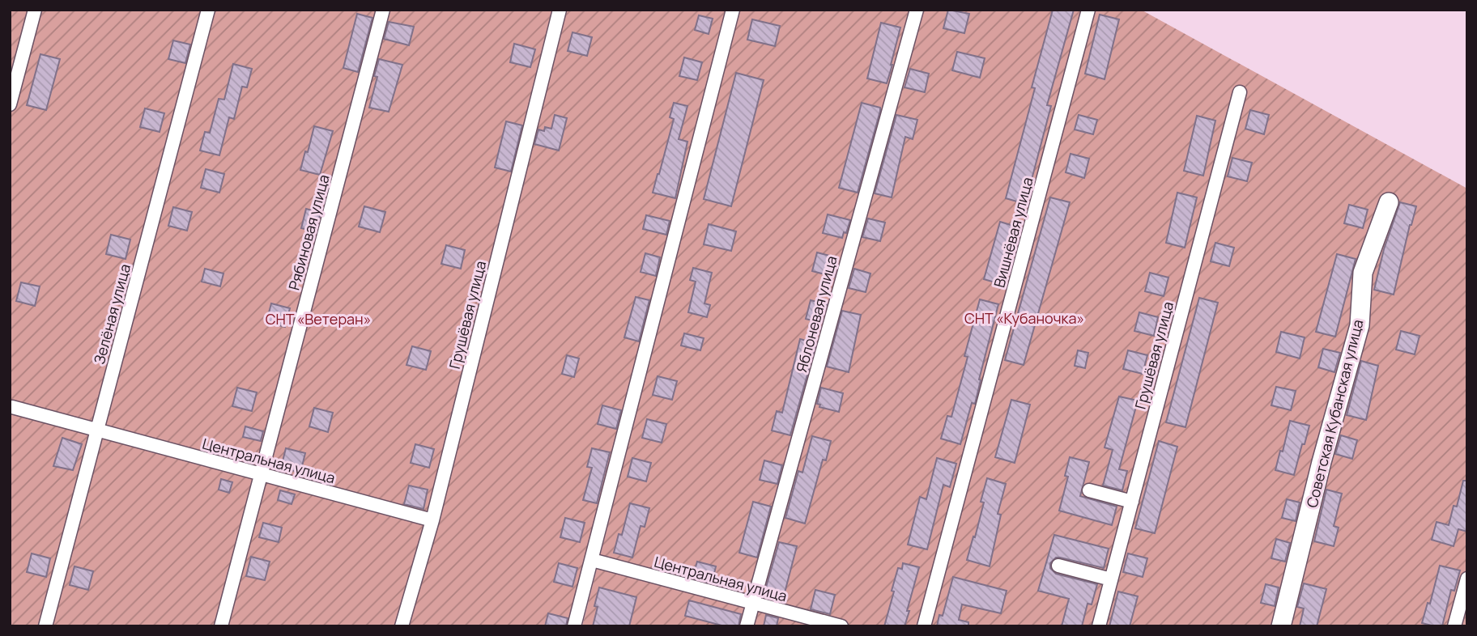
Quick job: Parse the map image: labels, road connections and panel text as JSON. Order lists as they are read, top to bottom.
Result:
{
  "streets": {
    "street": [
      "Рябиновая улица",
      "Вишнёвая улица",
      "Зелёная улица",
      "Яблоневая улица",
      "Грушёвая улица",
      "Советская Кубанская улица",
      "Центральная улица"
    ]
  },
  "crossings": [
    ["Рябиновая улица", "Центральная улица"],
    ["Зелёная улица", "Центральная улица"],
    ["Яблоневая улица", "Центральная улица"],
    ["Грушёвая улица", "Центральная улица"]
  ],
  "parks": ["СНТ «Кубаночка»", "СНТ «Ветеран»"]
}
